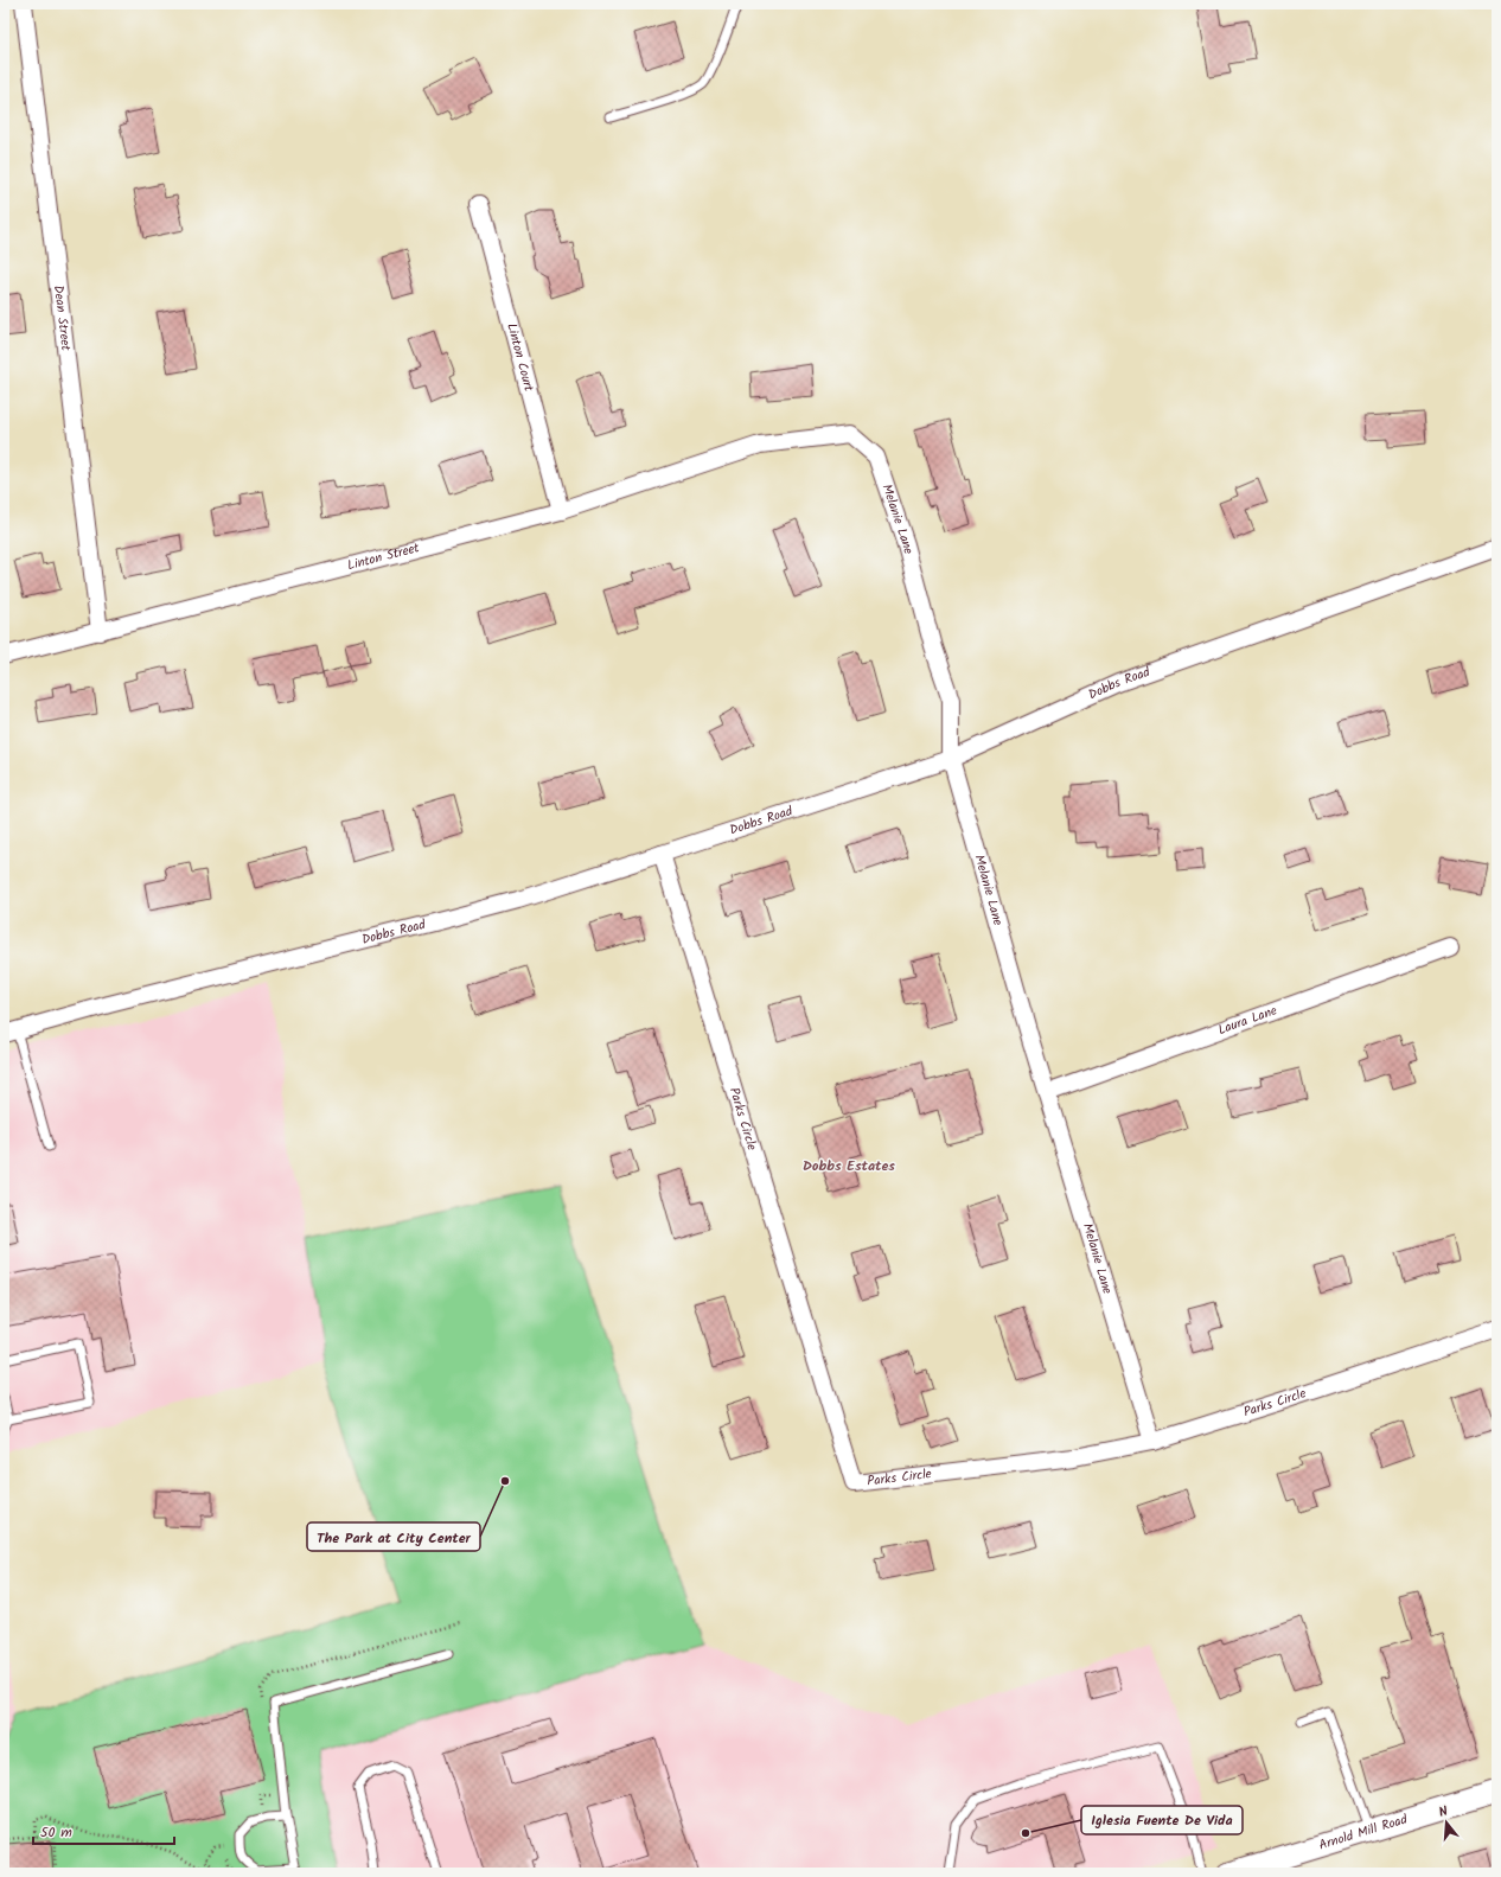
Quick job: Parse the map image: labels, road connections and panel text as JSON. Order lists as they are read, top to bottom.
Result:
{
  "streets": {
    "main road": ["Arnold Mill Road"],
    "street": [
      "Dean Street",
      "Linton Court",
      "Melanie Lane",
      "Linton Street",
      "Dobbs Road",
      "Laura Lane",
      "Parks Circle"
    ]
  },
  "crossings": [
    ["Dean Street", "Linton Street"],
    ["Linton Court", "Linton Street"],
    ["Melanie Lane", "Linton Street"],
    ["Melanie Lane", "Dobbs Road"],
    ["Melanie Lane", "Laura Lane"],
    ["Melanie Lane", "Parks Circle"],
    ["Dobbs Road", "Parks Circle"]
  ],
  "districts": ["Dobbs Estates"],
  "places": ["The Park at City Center", "Iglesia Fuente De Vida"],
  "scale_bar": "50 m",
  "north": "top"
}
